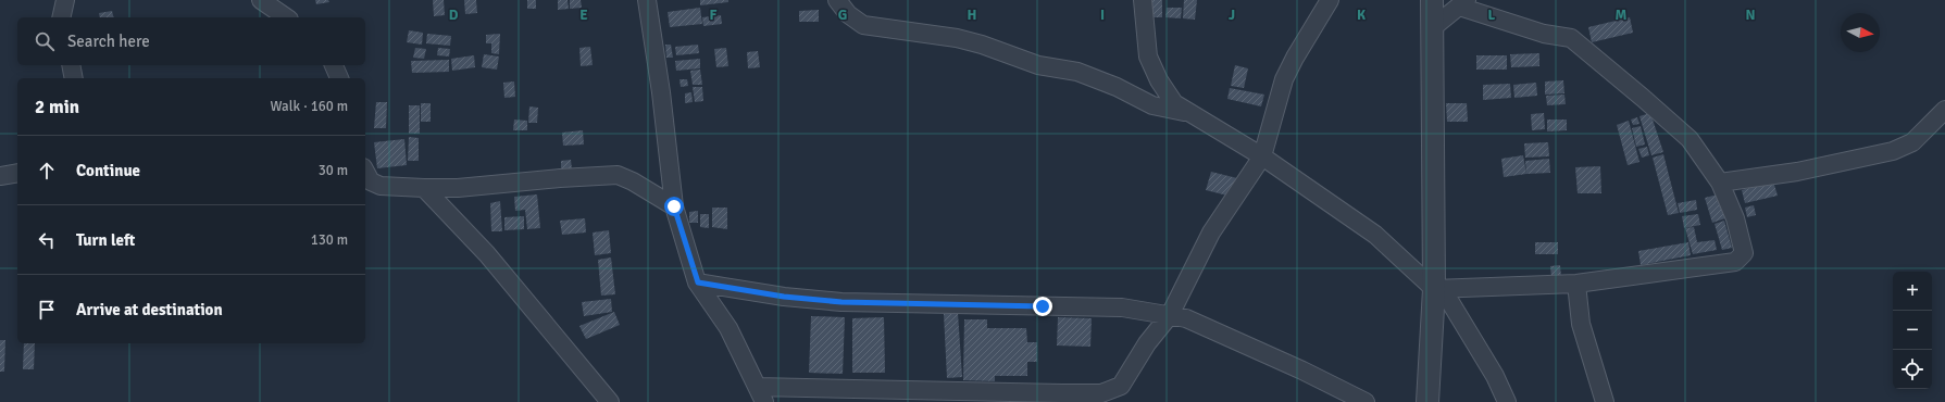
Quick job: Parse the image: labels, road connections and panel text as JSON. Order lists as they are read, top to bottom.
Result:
{
  "north": "right",
  "page": {
    "search": "Search here",
    "heading": ["2 min", "Walk · 160 m"],
    "list": [
      ["Continue", "30 m"],
      ["Turn left", "130 m"],
      "Arrive at destination"
    ],
    "map_buttons": ["+", "−"]
  },
  "grid": {
    "columns": [
      "D",
      "E",
      "F",
      "G",
      "H",
      "I",
      "J",
      "K",
      "L",
      "M",
      "N"
    ]
  }
}
